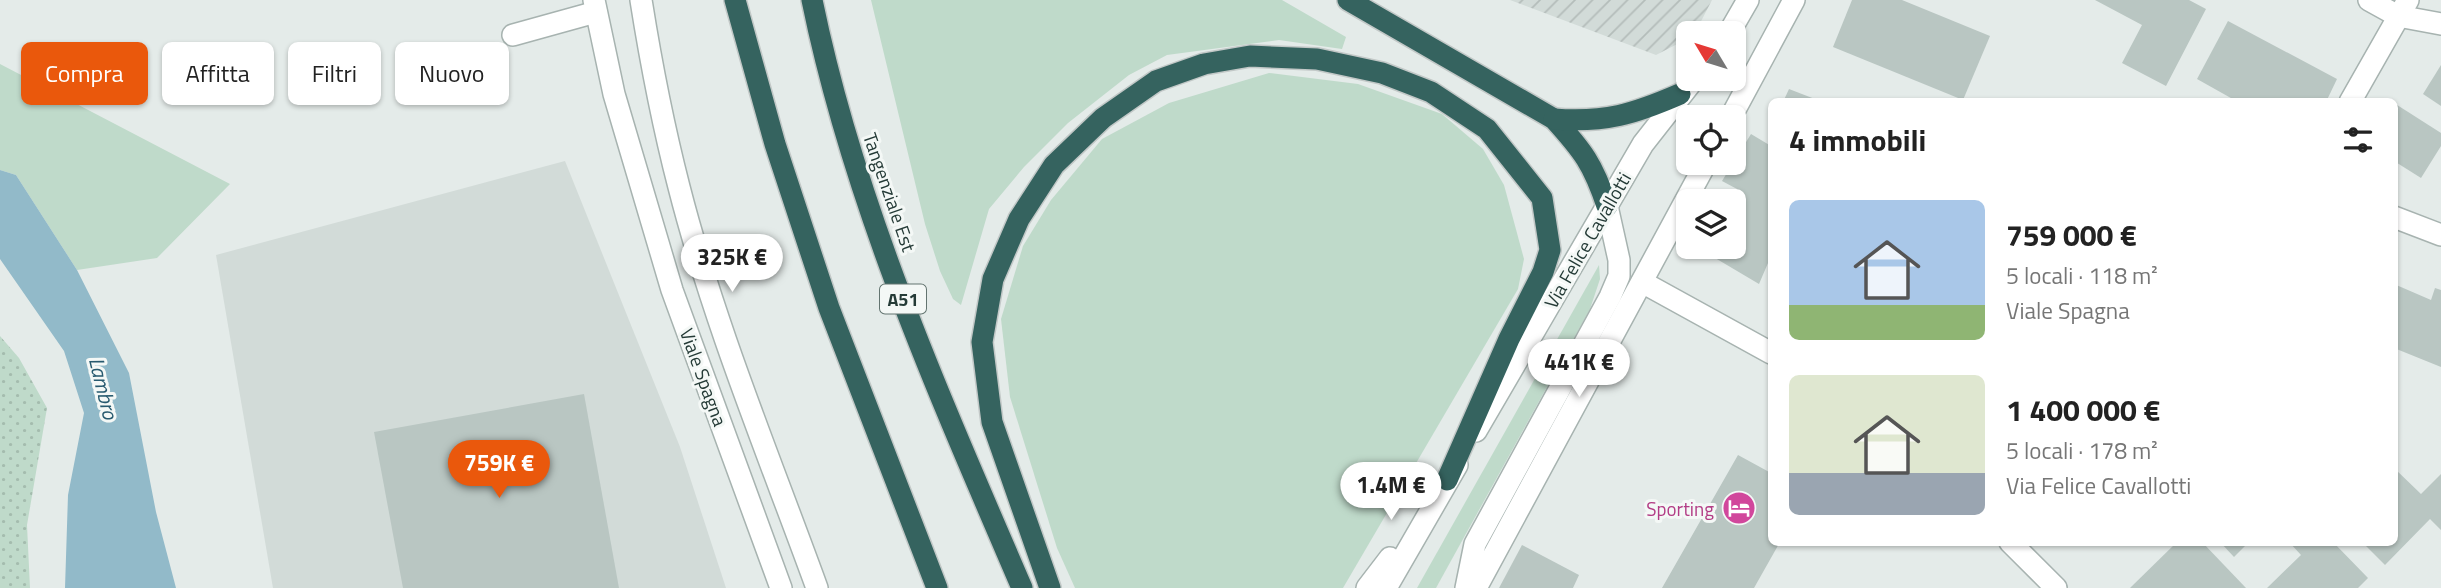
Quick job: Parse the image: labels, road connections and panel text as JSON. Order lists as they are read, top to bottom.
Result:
{
  "streets": {
    "highway": ["Tangenziale Est", "A51"],
    "street": ["Via Felice Cavallotti", "Viale Spagna"]
  },
  "water": ["Lambro"],
  "places": {
    "hotel": ["Sporting"]
  },
  "north": "top left",
  "page": {
    "chip": [
      "Compra",
      "Affitta",
      "Filtri",
      "Nuovo"
    ],
    "heading": "4 immobili",
    "list": [
      {
        "name": "759 000 €",
        "note": "5 locali · 118 m² · Viale Spagna"
      },
      {
        "name": "1 400 000 €",
        "note": "5 locali · 178 m² · Via Felice Cavallotti"
      }
    ],
    "price": [
      "325K €",
      "441K €",
      "759K €",
      "1.4M €"
    ]
  }
}
